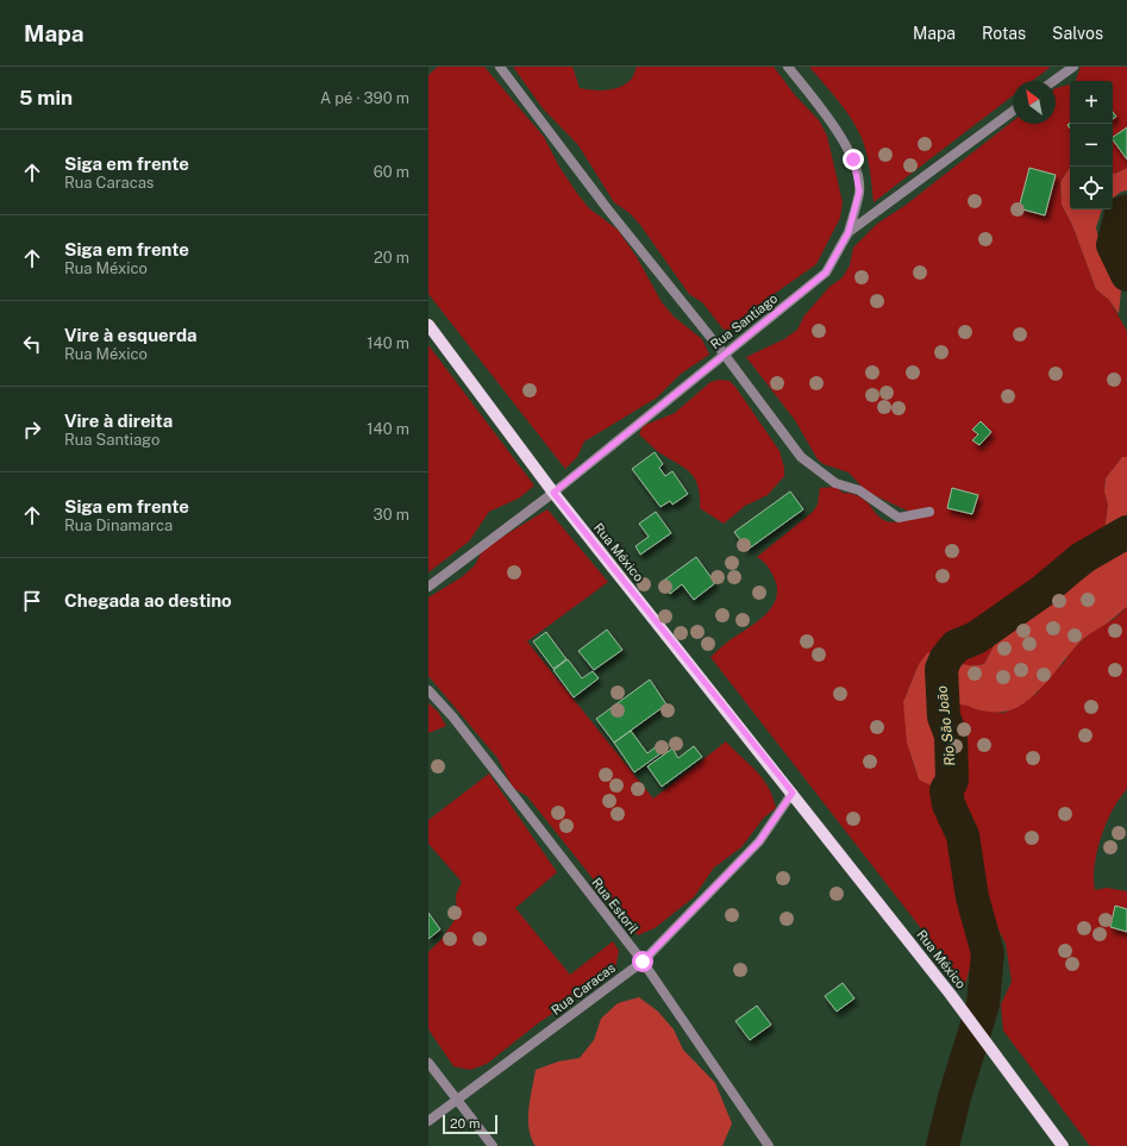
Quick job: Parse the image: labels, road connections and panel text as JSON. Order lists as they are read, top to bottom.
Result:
{
  "streets": {
    "main road": ["Rua México"],
    "street": ["Rua Santiago", "Rua Estoril", "Rua Caracas"]
  },
  "crossings": [
    ["Rua Santiago", "Rua México"],
    ["Rua México", "Rua Caracas"],
    ["Rua Estoril", "Rua Caracas"]
  ],
  "water": ["Rio São João"],
  "scale_bar": "20 m",
  "north": "top left",
  "page": {
    "header": "Mapa",
    "nav": ["Mapa", "Rotas", "Salvos"],
    "heading": ["5 min", "A pé · 390 m"],
    "map_buttons": ["+", "−"],
    "list": [
      ["Siga em frente", "Rua Caracas", "60 m"],
      ["Siga em frente", "Rua México", "20 m"],
      ["Vire à esquerda", "Rua México", "140 m"],
      ["Vire à direita", "Rua Santiago", "140 m"],
      ["Siga em frente", "Rua Dinamarca", "30 m"],
      "Chegada ao destino"
    ],
    "scale": "20 m"
  }
}
